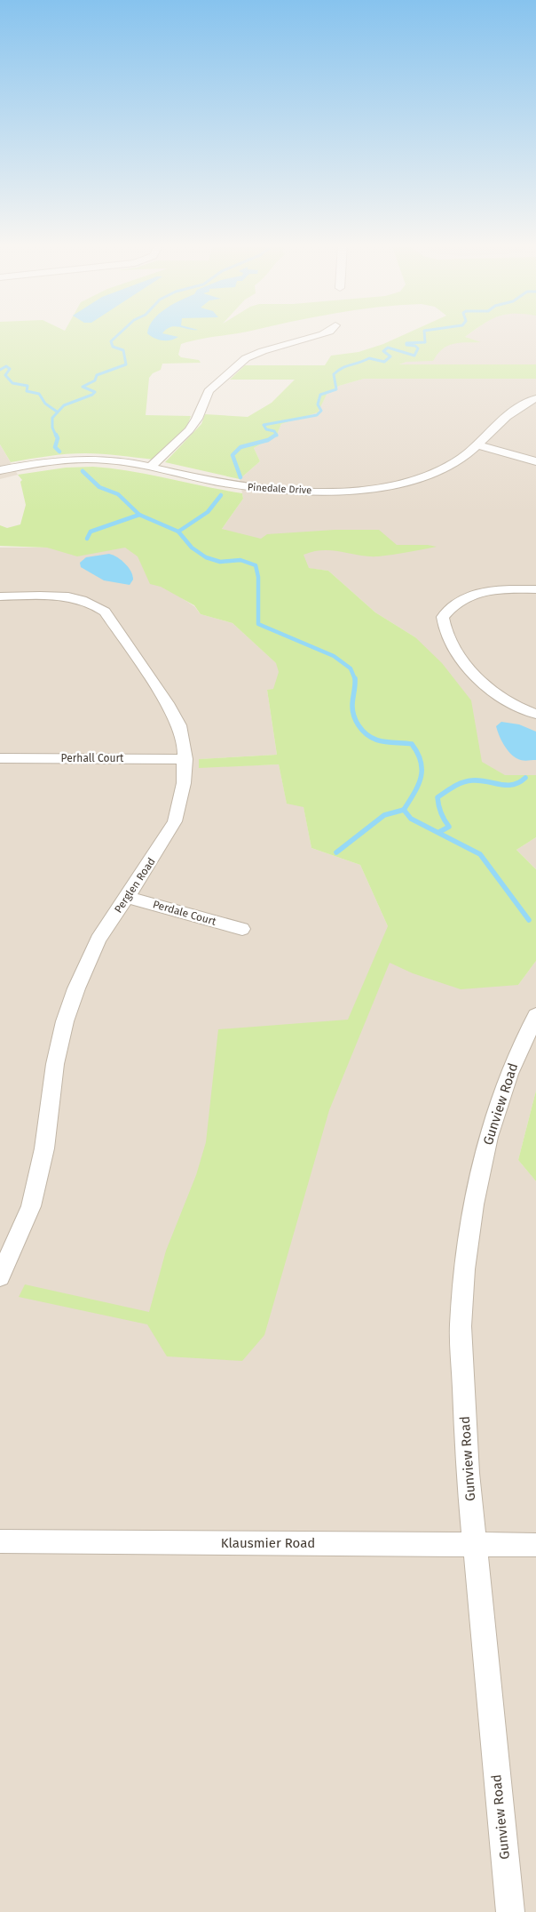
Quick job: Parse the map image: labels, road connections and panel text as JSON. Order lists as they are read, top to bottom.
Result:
{
  "streets": {
    "street": [
      "Pinedale Drive",
      "Perhall Court",
      "Perglen Road",
      "Perdale Court",
      "Gunview Road",
      "Klausmier Road"
    ]
  },
  "crossings": [
    ["Perhall Court", "Perglen Road"],
    ["Perglen Road", "Perdale Court"],
    ["Gunview Road", "Klausmier Road"]
  ]
}
